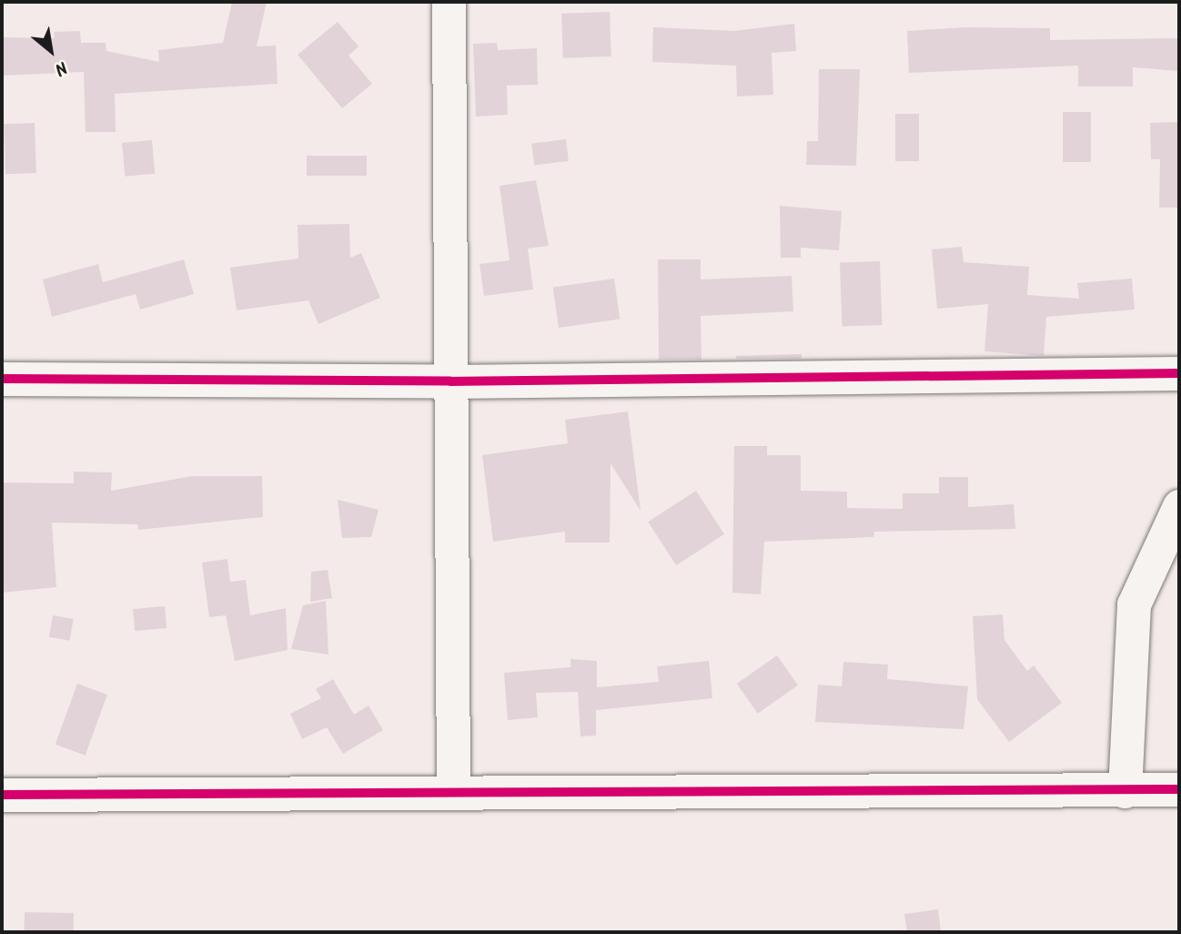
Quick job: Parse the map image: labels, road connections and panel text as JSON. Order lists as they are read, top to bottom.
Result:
{
  "north": "bottom right"
}
